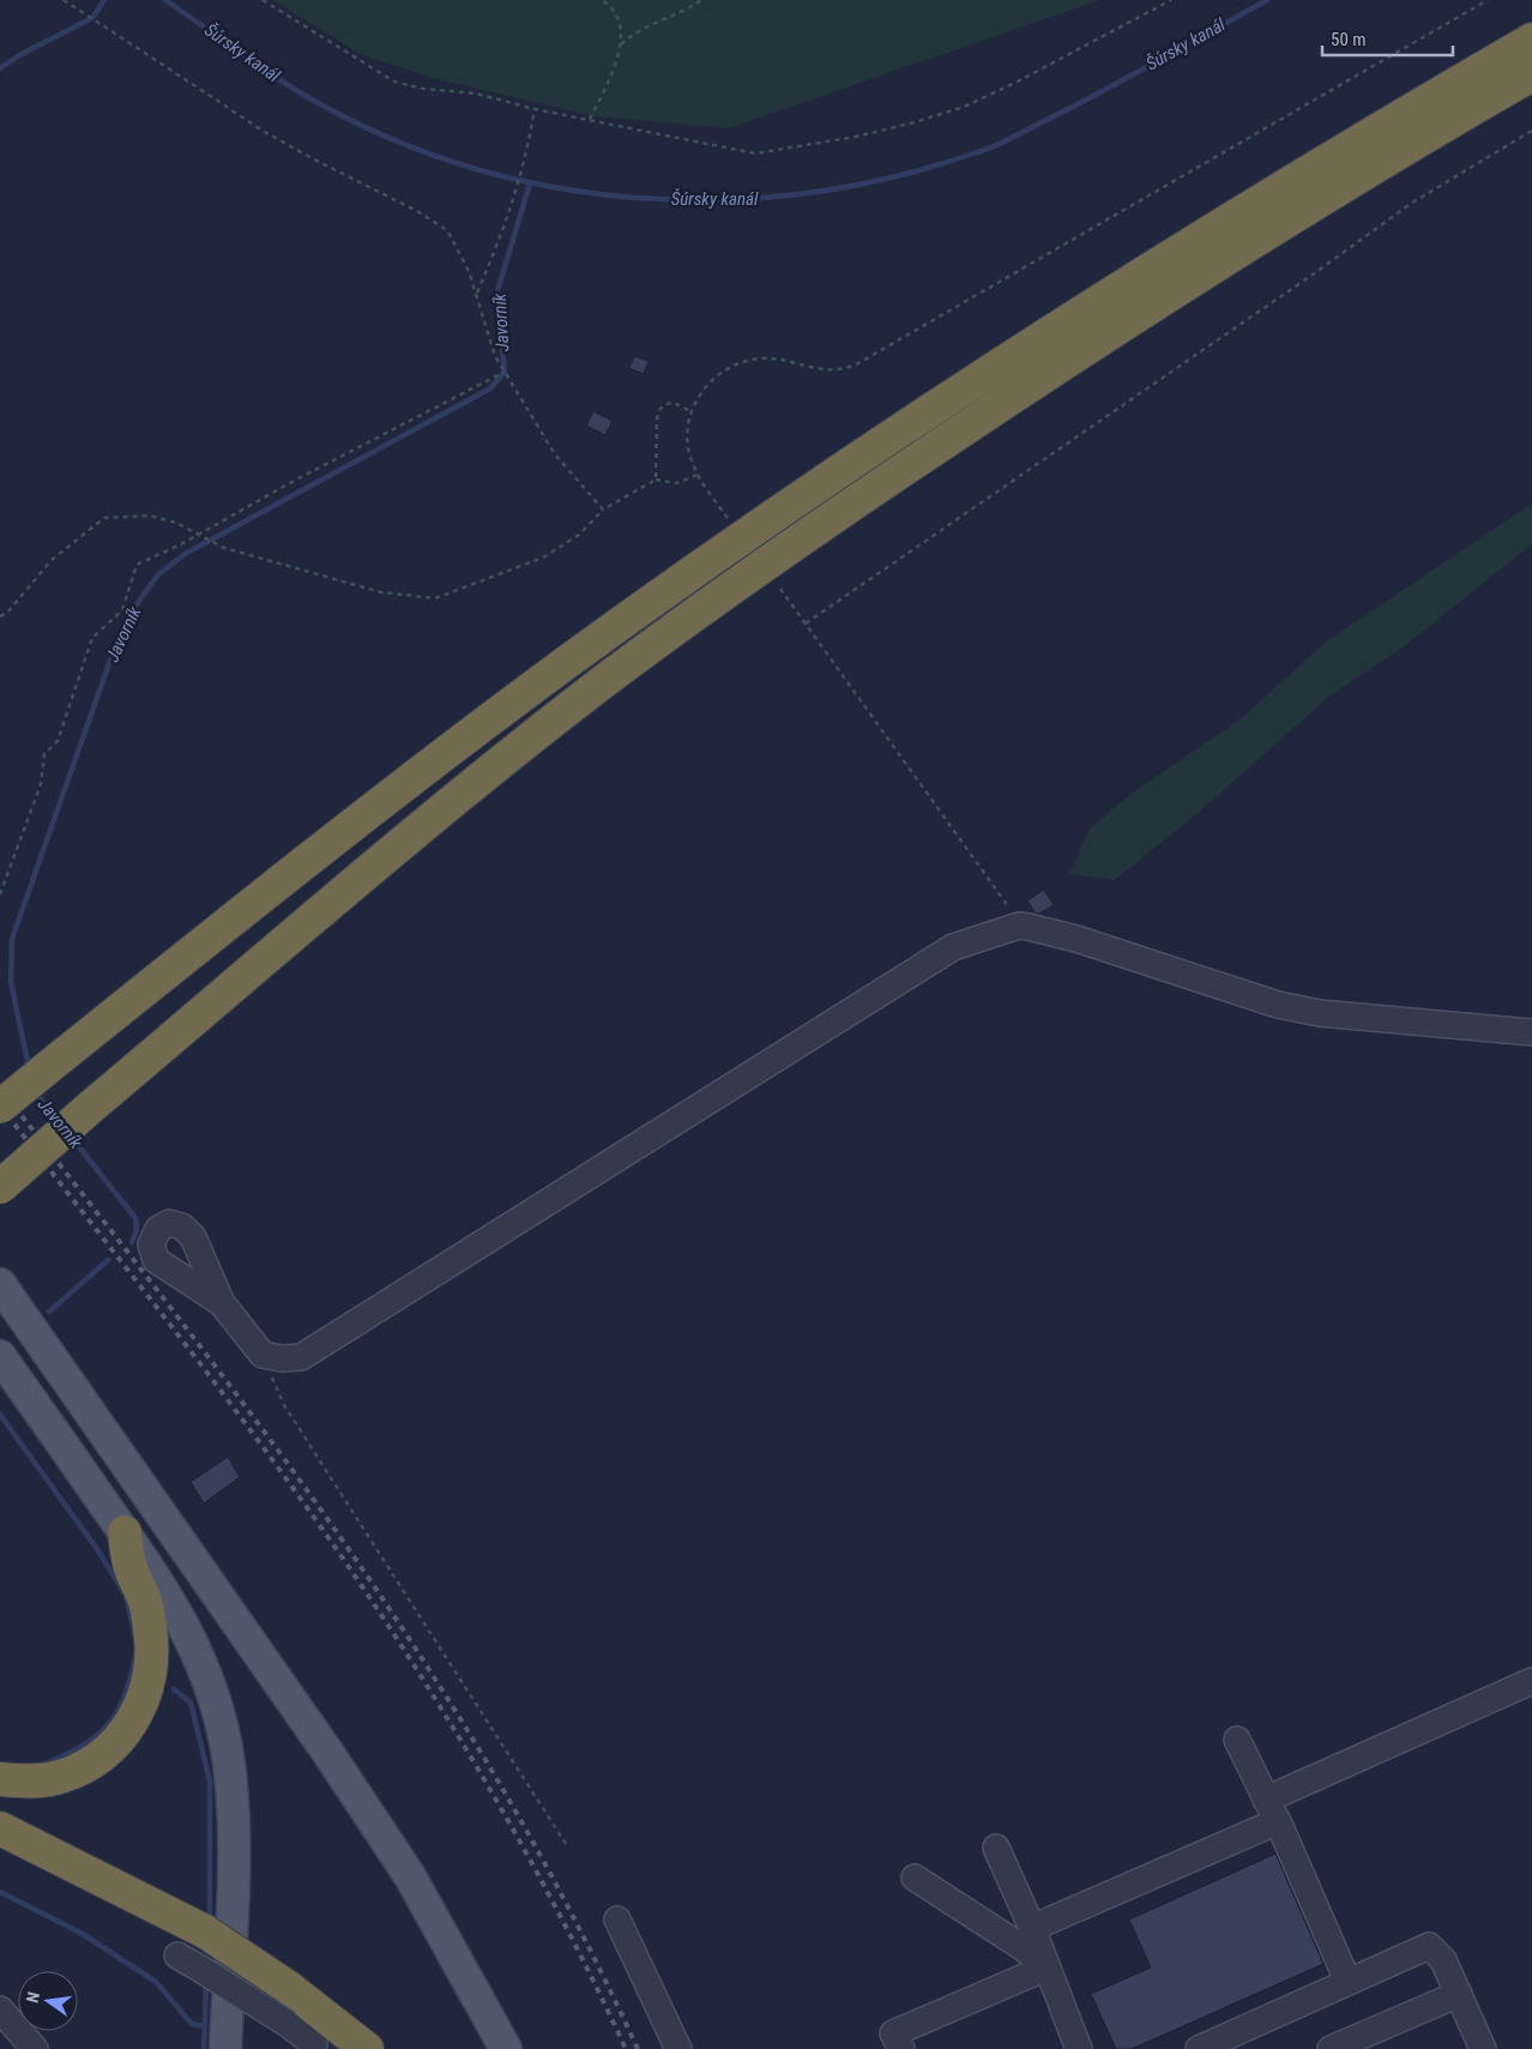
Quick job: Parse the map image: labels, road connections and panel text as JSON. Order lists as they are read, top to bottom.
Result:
{
  "water": ["Šúrsky kanál", "Javorník"],
  "scale_bar": "50 m",
  "north": "left"
}
